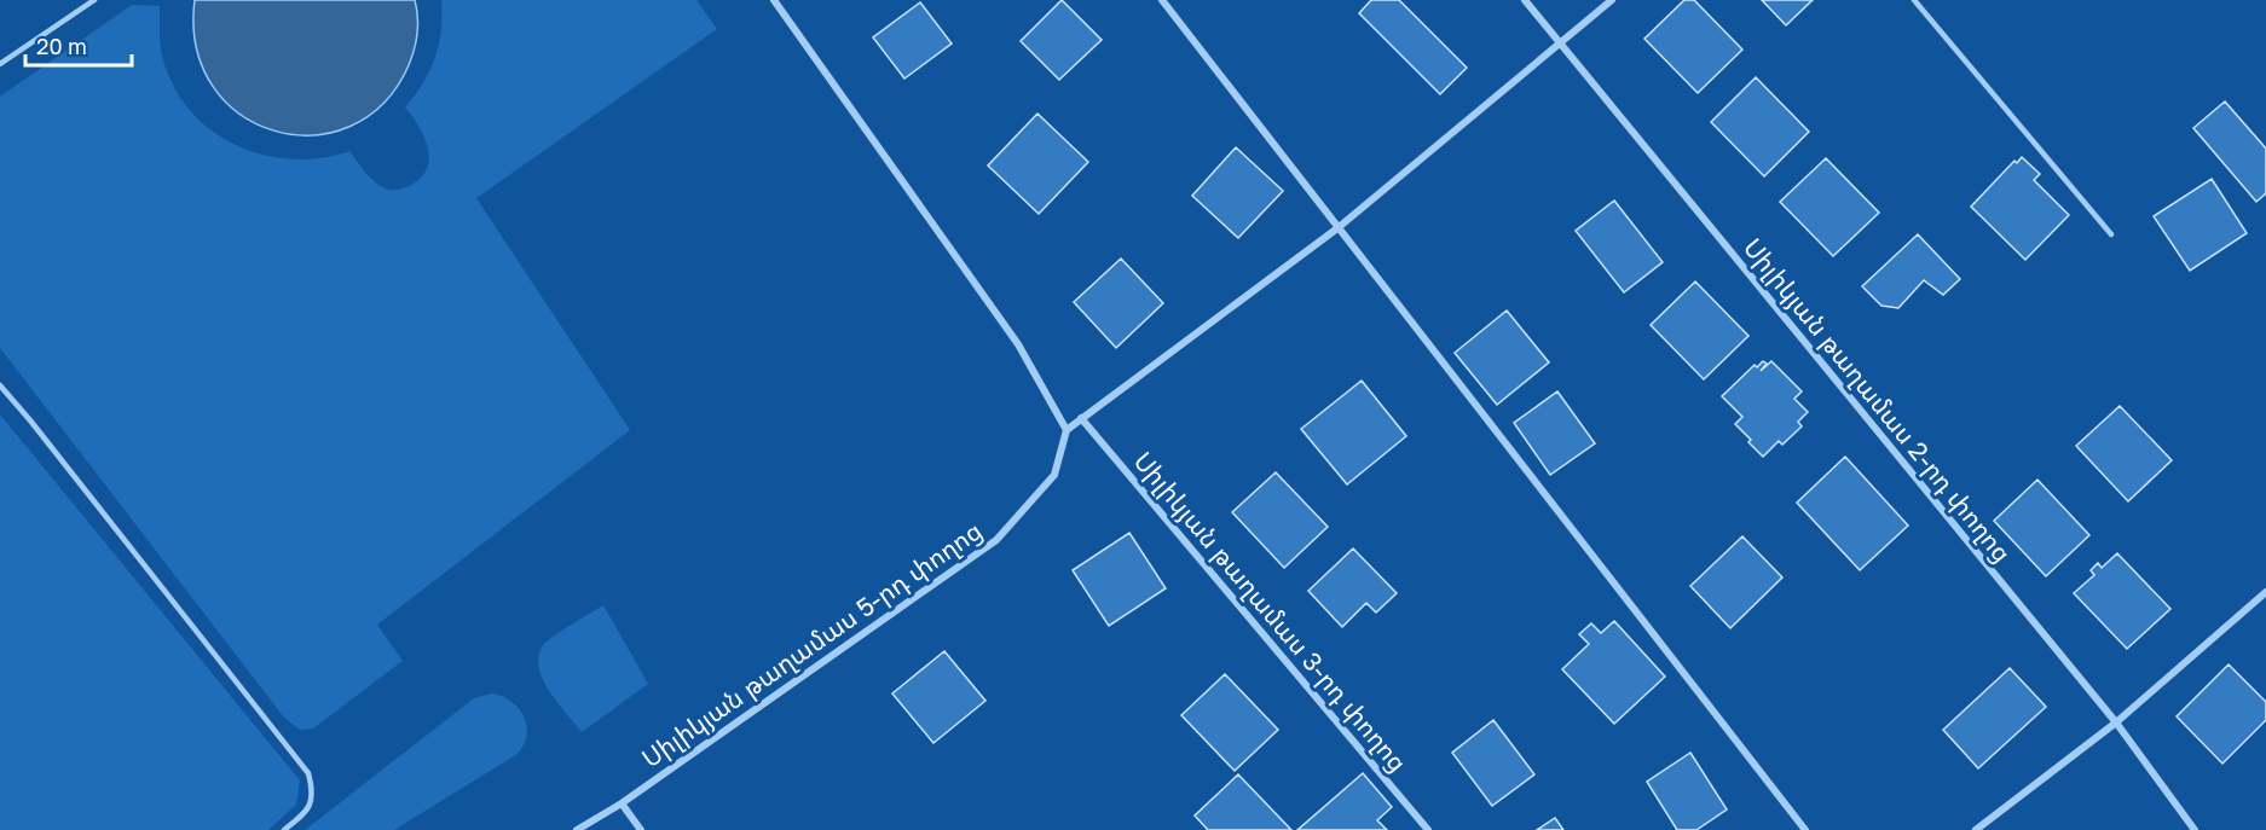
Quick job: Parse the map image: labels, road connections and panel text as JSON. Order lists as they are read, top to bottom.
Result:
{
  "streets": {
    "street": ["Սիլիկյան թաղամաս 2-րդ փողոց", "Սիլիկյան թաղամաս 3-րդ փողոց", "Սիլիկյան թաղամաս 5-րդ փողոց"]
  },
  "scale_bar": "20 m"
}
